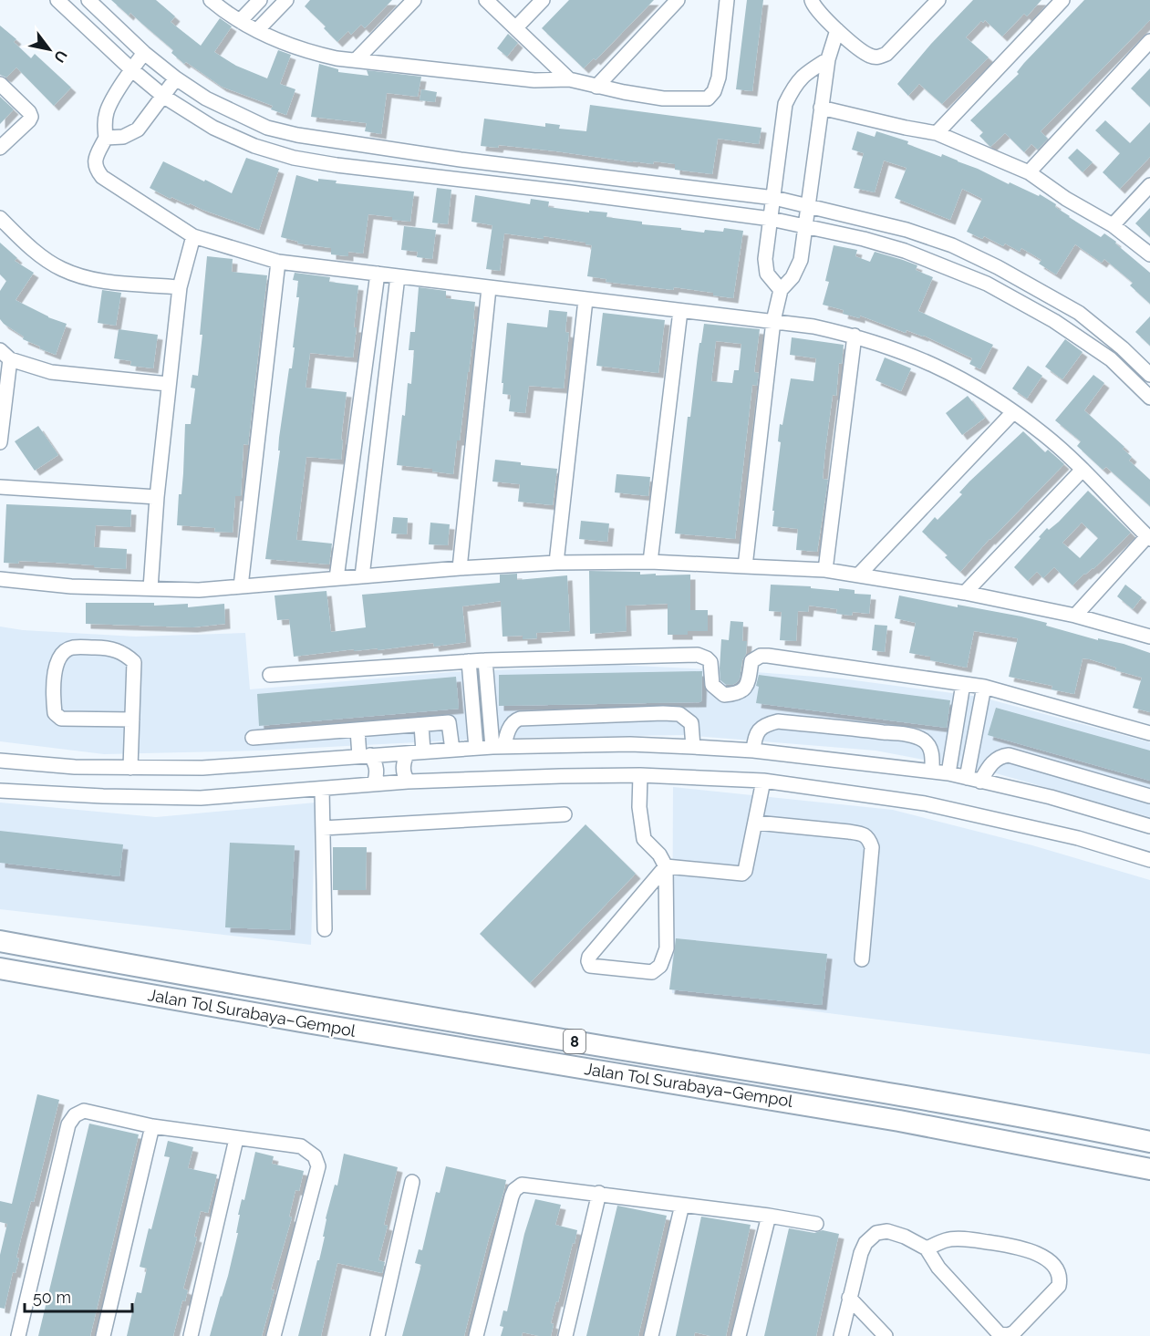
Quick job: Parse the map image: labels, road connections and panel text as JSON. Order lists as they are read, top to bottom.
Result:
{
  "streets": {
    "highway": ["Jalan Tol Surabaya–Gempol", "8"]
  },
  "scale_bar": "50 m",
  "north": "bottom right"
}
